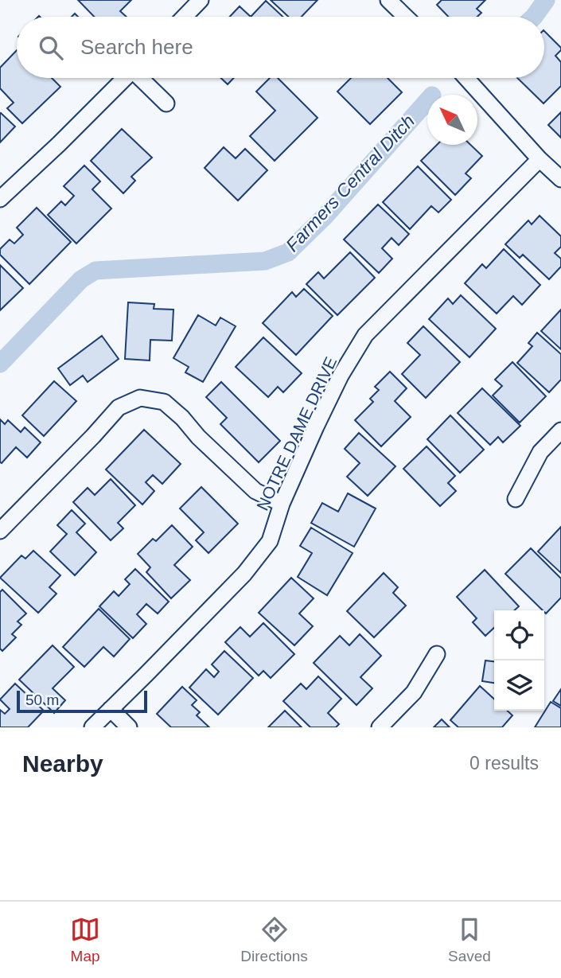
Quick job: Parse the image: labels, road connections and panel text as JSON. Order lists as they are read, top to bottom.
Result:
{
  "streets": {
    "street": ["NOTRE DAME DRIVE"]
  },
  "water": ["Farmers Central Ditch"],
  "scale_bar": "50 m",
  "north": "top left",
  "page": {
    "search": "Search here",
    "scale": "50 m",
    "heading": ["Nearby", "0 results"],
    "nav": ["Map", "Directions", "Saved"]
  }
}
